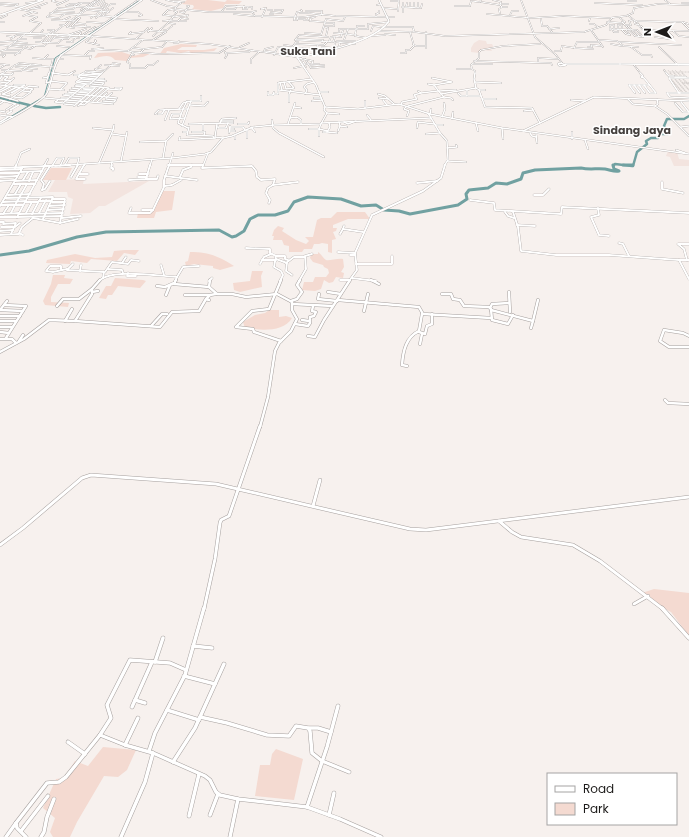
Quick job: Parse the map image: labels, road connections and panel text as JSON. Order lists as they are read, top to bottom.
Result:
{
  "districts": ["Suka Tani", "Sindang Jaya"],
  "legend": ["Road", "Park"],
  "north": "left"
}
